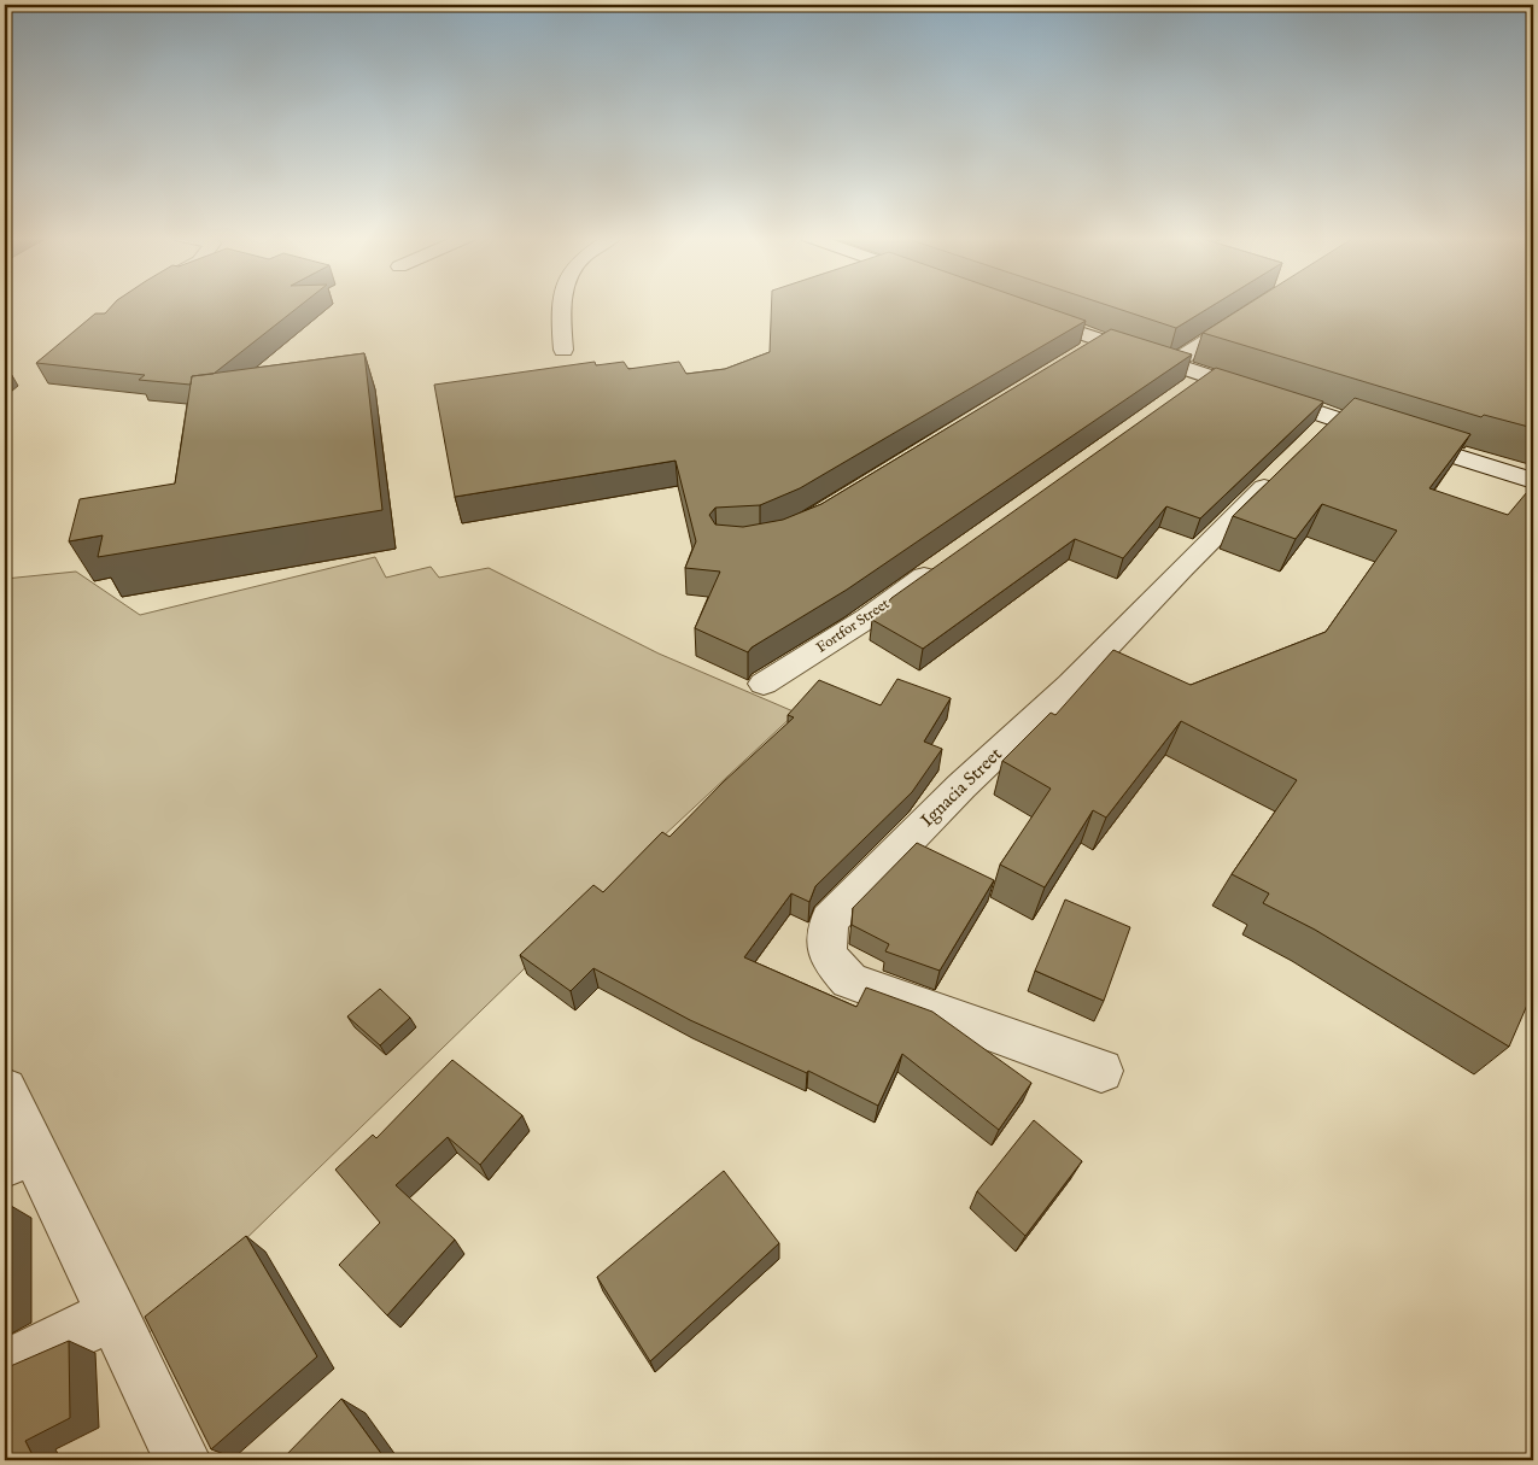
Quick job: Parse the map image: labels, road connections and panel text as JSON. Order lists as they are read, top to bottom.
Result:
{
  "streets": {
    "street": ["Fortfor Street", "Ignacia Street"]
  }
}
